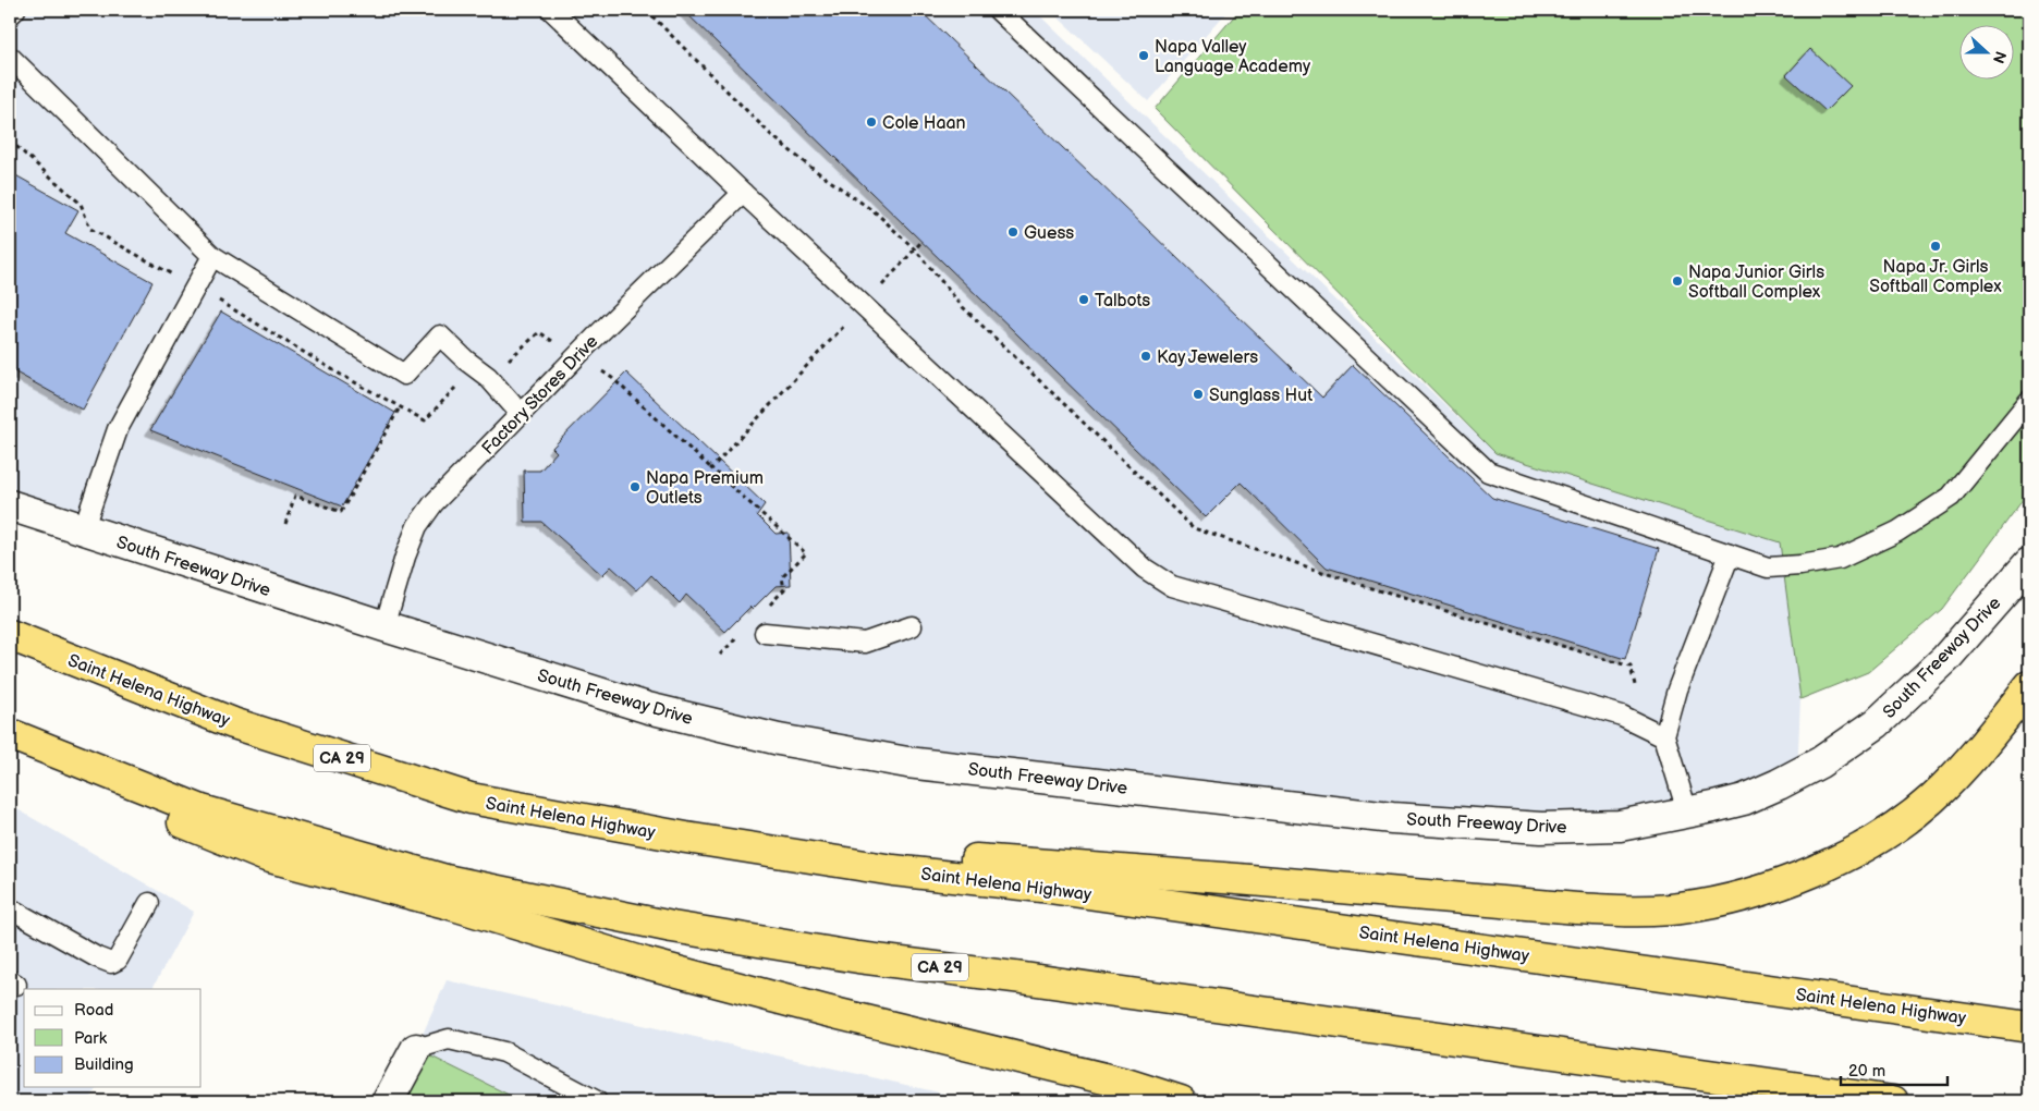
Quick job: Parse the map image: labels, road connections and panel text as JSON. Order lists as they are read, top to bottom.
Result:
{
  "streets": {
    "highway": ["Saint Helena Highway", "CA 29"],
    "street": ["South Freeway Drive"],
    "lane": ["Factory Stores Drive"]
  },
  "crossings": [
    ["Factory Stores Drive", "South Freeway Drive"]
  ],
  "places": [
    "Napa Valley Language Academy",
    "Cole Haan",
    "Guess",
    "Napa Jr. Girls Softball Complex",
    "Napa Junior Girls Softball Complex",
    "Talbots",
    "Kay Jewelers",
    "Sunglass Hut",
    "Napa Premium Outlets"
  ],
  "legend": ["Road", "Park", "Building"],
  "scale_bar": "20 m",
  "north": "right"
}
